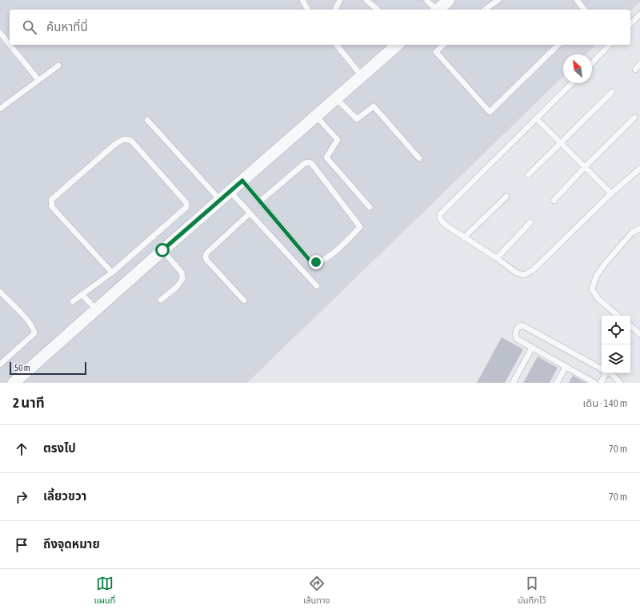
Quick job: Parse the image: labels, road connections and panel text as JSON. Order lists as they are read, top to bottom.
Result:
{
  "scale_bar": "50 m",
  "north": "top left",
  "page": {
    "search": "ค้นหาที่นี่",
    "scale": "50 m",
    "heading": ["2 นาที", "เดิน · 140 m"],
    "list": [
      ["ตรงไป", "70 m"],
      ["เลี้ยวขวา", "70 m"],
      "ถึงจุดหมาย"
    ],
    "nav": ["แผนที่", "เส้นทาง", "บันทึกไว้"]
  }
}
